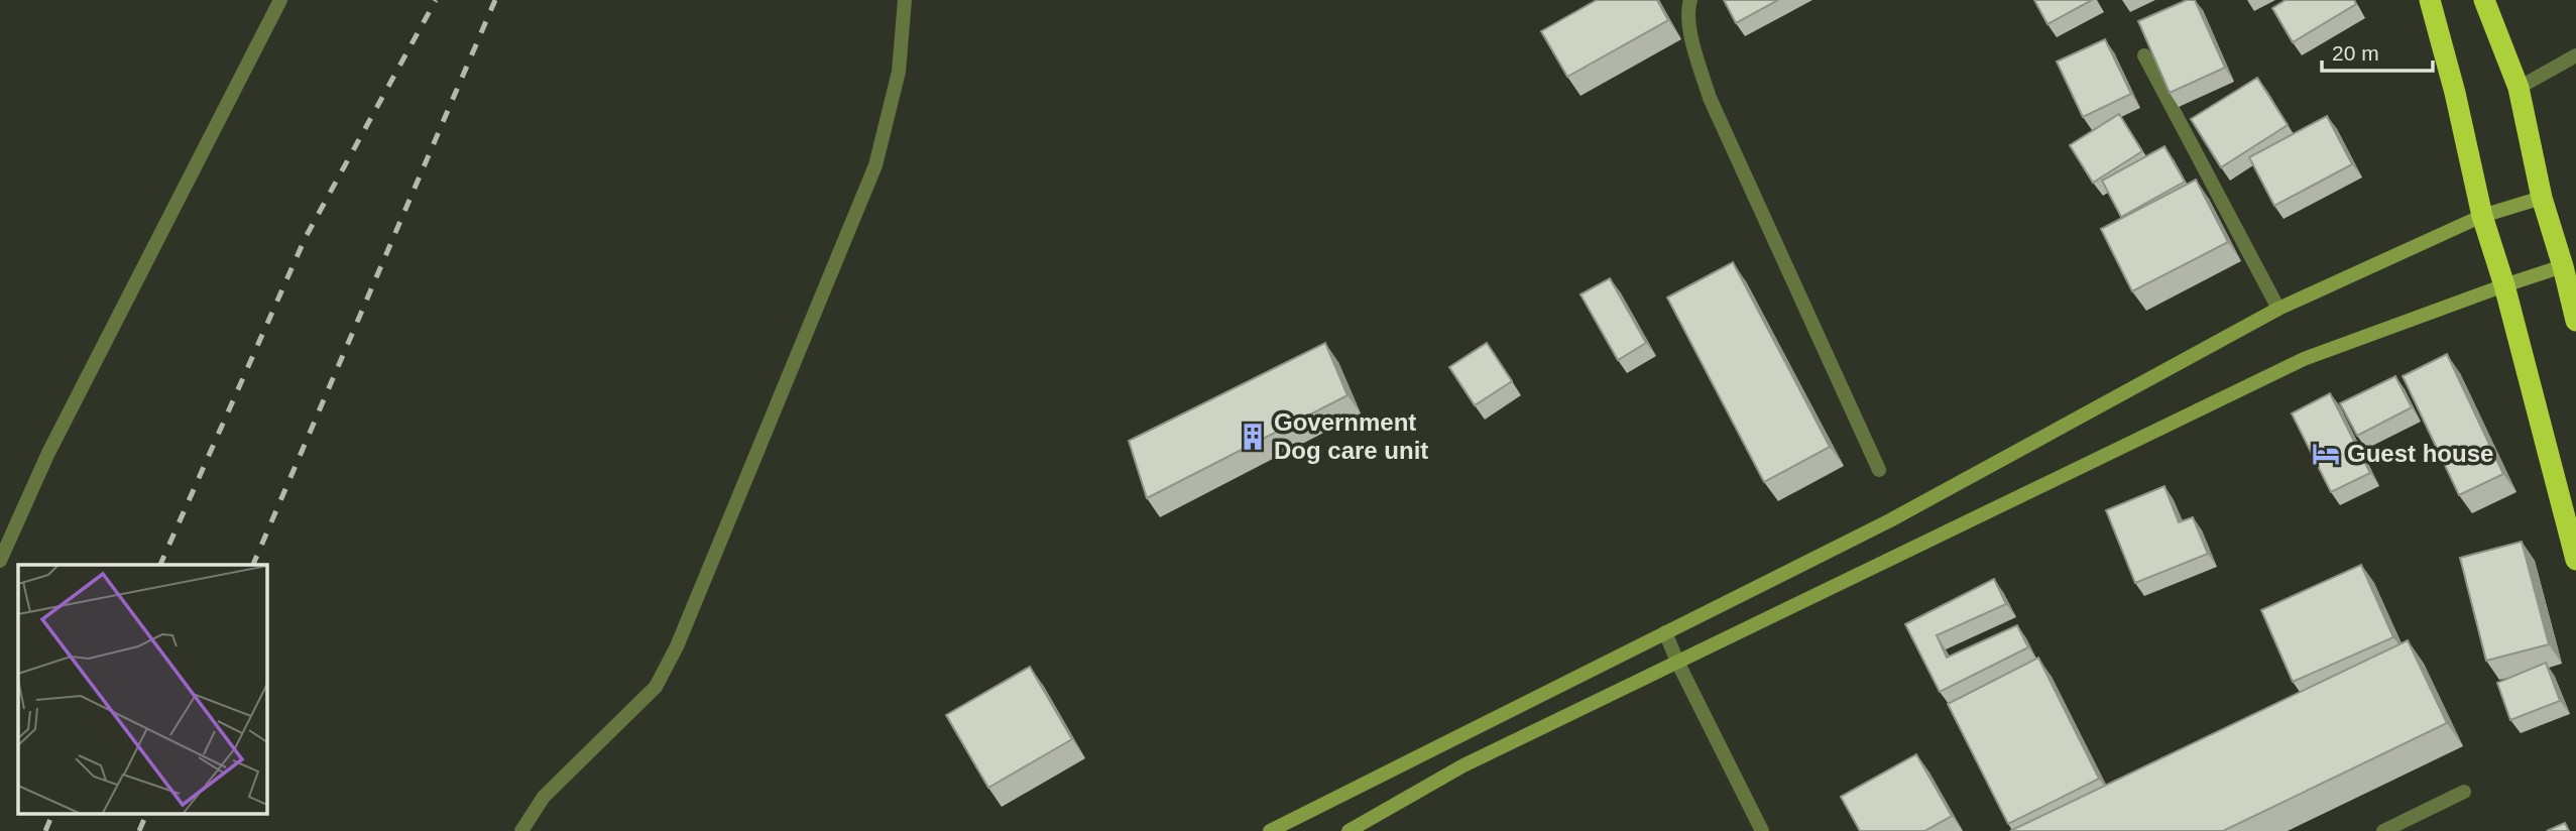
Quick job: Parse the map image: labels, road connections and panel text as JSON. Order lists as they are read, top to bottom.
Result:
{
  "places": {
    "building": ["Government Dog care unit"],
    "hotel": ["Guest house"]
  },
  "scale_bar": "20 m"
}
